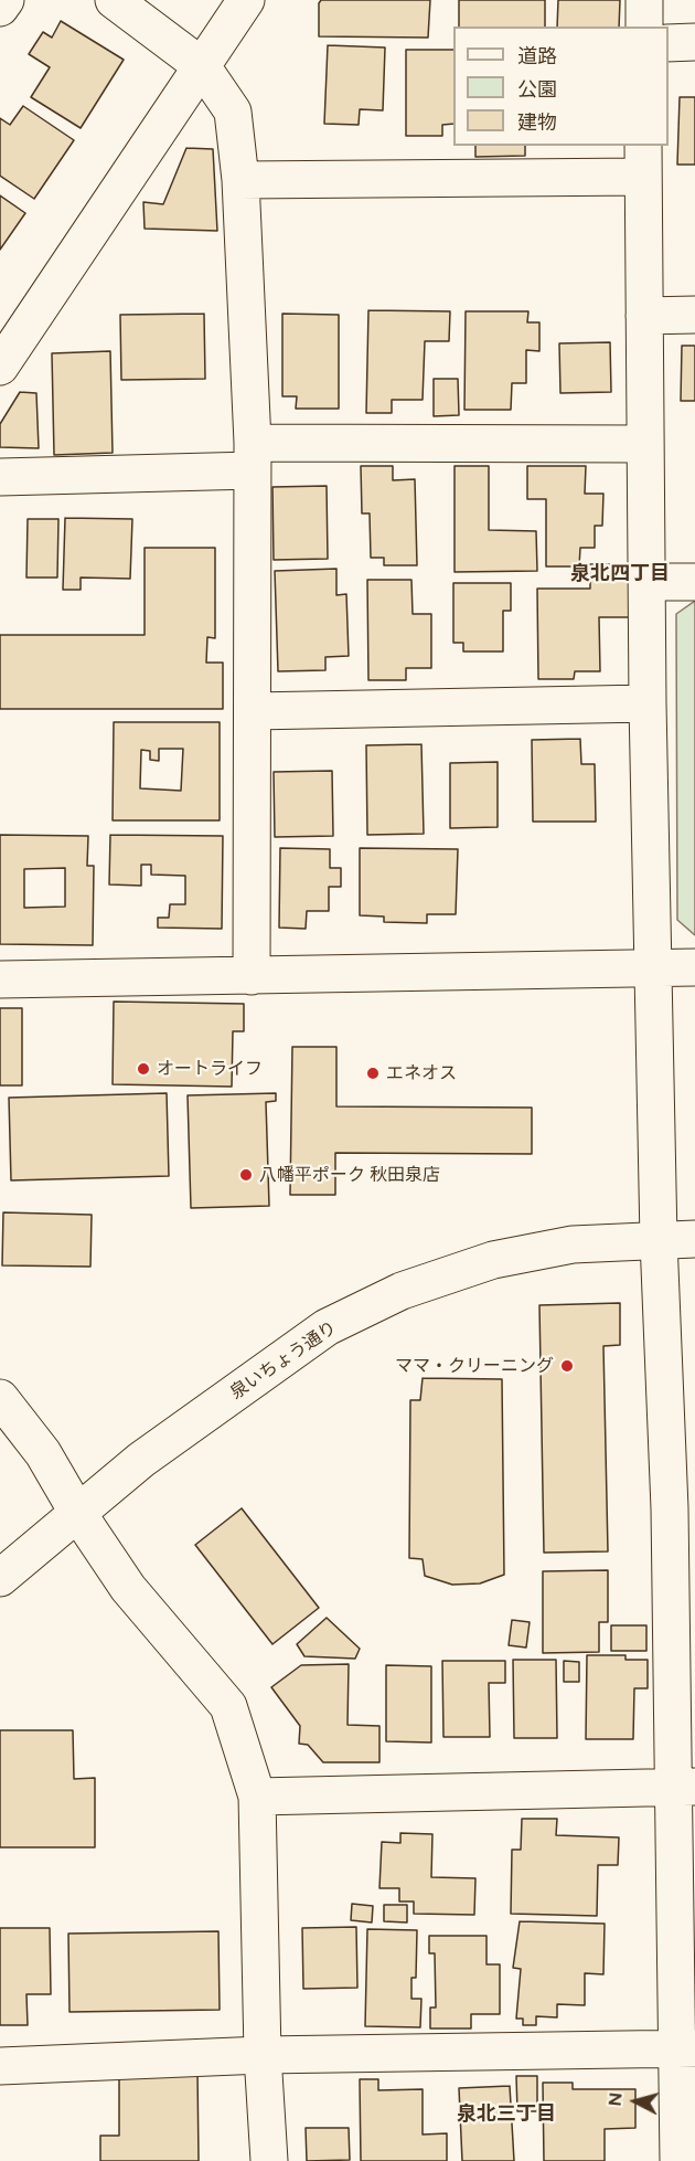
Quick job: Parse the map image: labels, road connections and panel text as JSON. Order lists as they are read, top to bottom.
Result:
{
  "streets": {
    "street": ["泉いちょう通り"]
  },
  "districts": ["泉北四丁目", "泉北三丁目"],
  "places": [
    "オートライフ",
    "エネオス",
    "八幡平ポーク 秋田泉店",
    "ママ・クリーニング"
  ],
  "legend": ["道路", "公園", "建物"],
  "north": "left"
}
